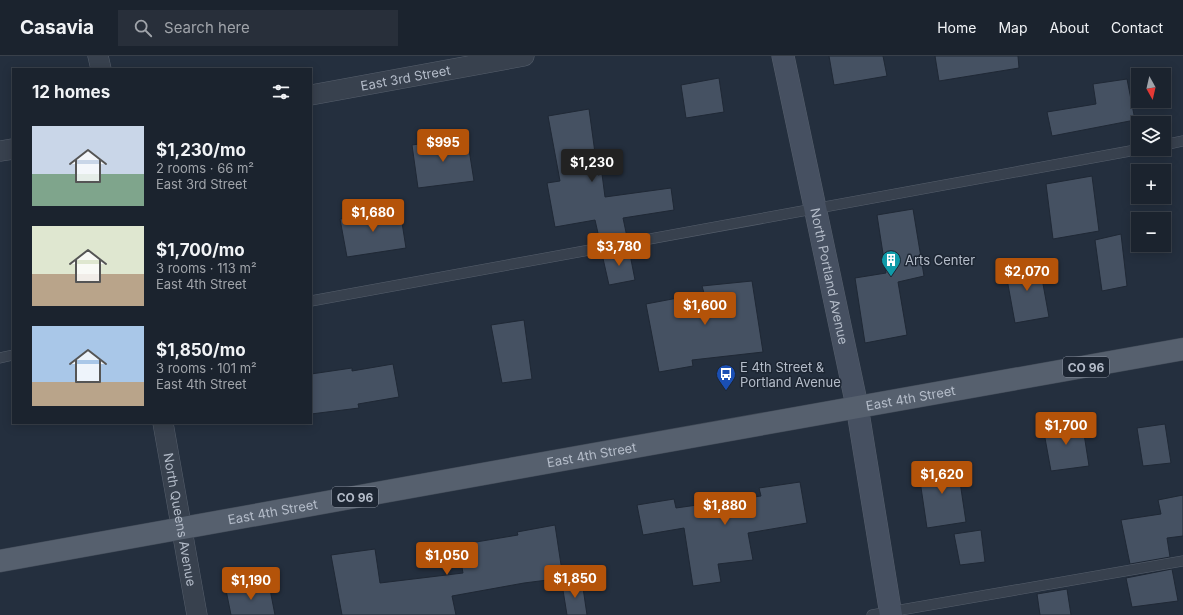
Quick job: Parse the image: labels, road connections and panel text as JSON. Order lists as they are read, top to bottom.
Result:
{
  "streets": {
    "main road": ["CO 96", "East 4th Street"],
    "street": ["East 3rd Street", "North Portland Avenue", "North Queens Avenue"]
  },
  "crossings": [
    ["North Portland Avenue", "East 4th Street"],
    ["East 4th Street", "North Queens Avenue"]
  ],
  "places": {
    "building": ["Arts Center"],
    "bus stop": ["E 4th Street & Portland Avenue"]
  },
  "north": "bottom",
  "page": {
    "header": "Casavia",
    "search": "Search here",
    "nav": [
      "Home",
      "Map",
      "About",
      "Contact"
    ],
    "map_buttons": ["+", "−"],
    "heading": "12 homes",
    "list": [
      {
        "name": "$1,230/mo",
        "note": "2 rooms · 66 m² · East 3rd Street"
      },
      {
        "name": "$1,700/mo",
        "note": "3 rooms · 113 m² · East 4th Street"
      },
      {
        "name": "$1,850/mo",
        "note": "3 rooms · 101 m² · East 4th Street"
      }
    ],
    "price": [
      "$995",
      "$1,230",
      "$1,680",
      "$3,780",
      "$2,070",
      "$1,600",
      "$1,700",
      "$1,620",
      "$1,880",
      "$1,050",
      "$1,850",
      "$1,190"
    ]
  }
}
